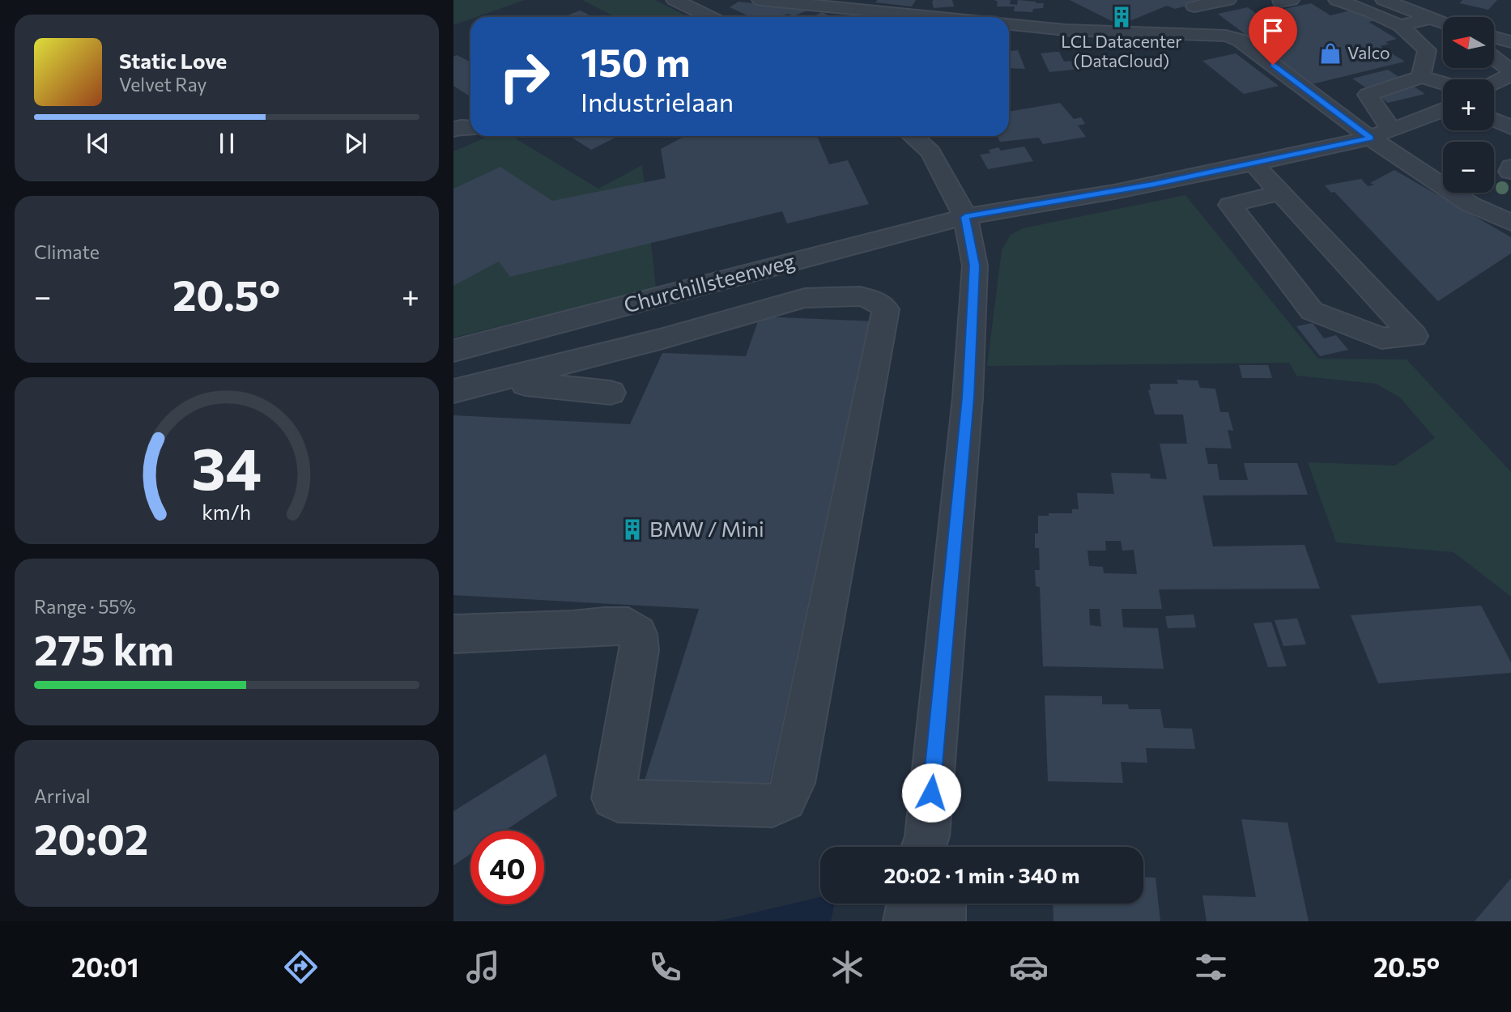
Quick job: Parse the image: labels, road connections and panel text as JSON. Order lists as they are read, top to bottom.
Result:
{
  "streets": {
    "street": ["Churchillsteenweg"]
  },
  "places": {
    "building": ["LCL Datacenter (DataCloud)", "BMW / Mini"],
    "shop": ["Valco"]
  },
  "north": "left",
  "page": {
    "map_buttons": ["+", "−"],
    "turn": ["150 m", "Industrielaan"],
    "song": ["Static Love", "Velvet Ray"],
    "tile": [
      "Climate",
      ["Range · 55%", "275 km"],
      ["Arrival", "20:02"]
    ],
    "heat": ["−", "20.5°", "+"],
    "limit": "40",
    "trip": "20:02 · 1 min · 340 m",
    "tabs": ["20:01", "20.5°"],
    "gauge": ["34", "km/h"]
  }
}
